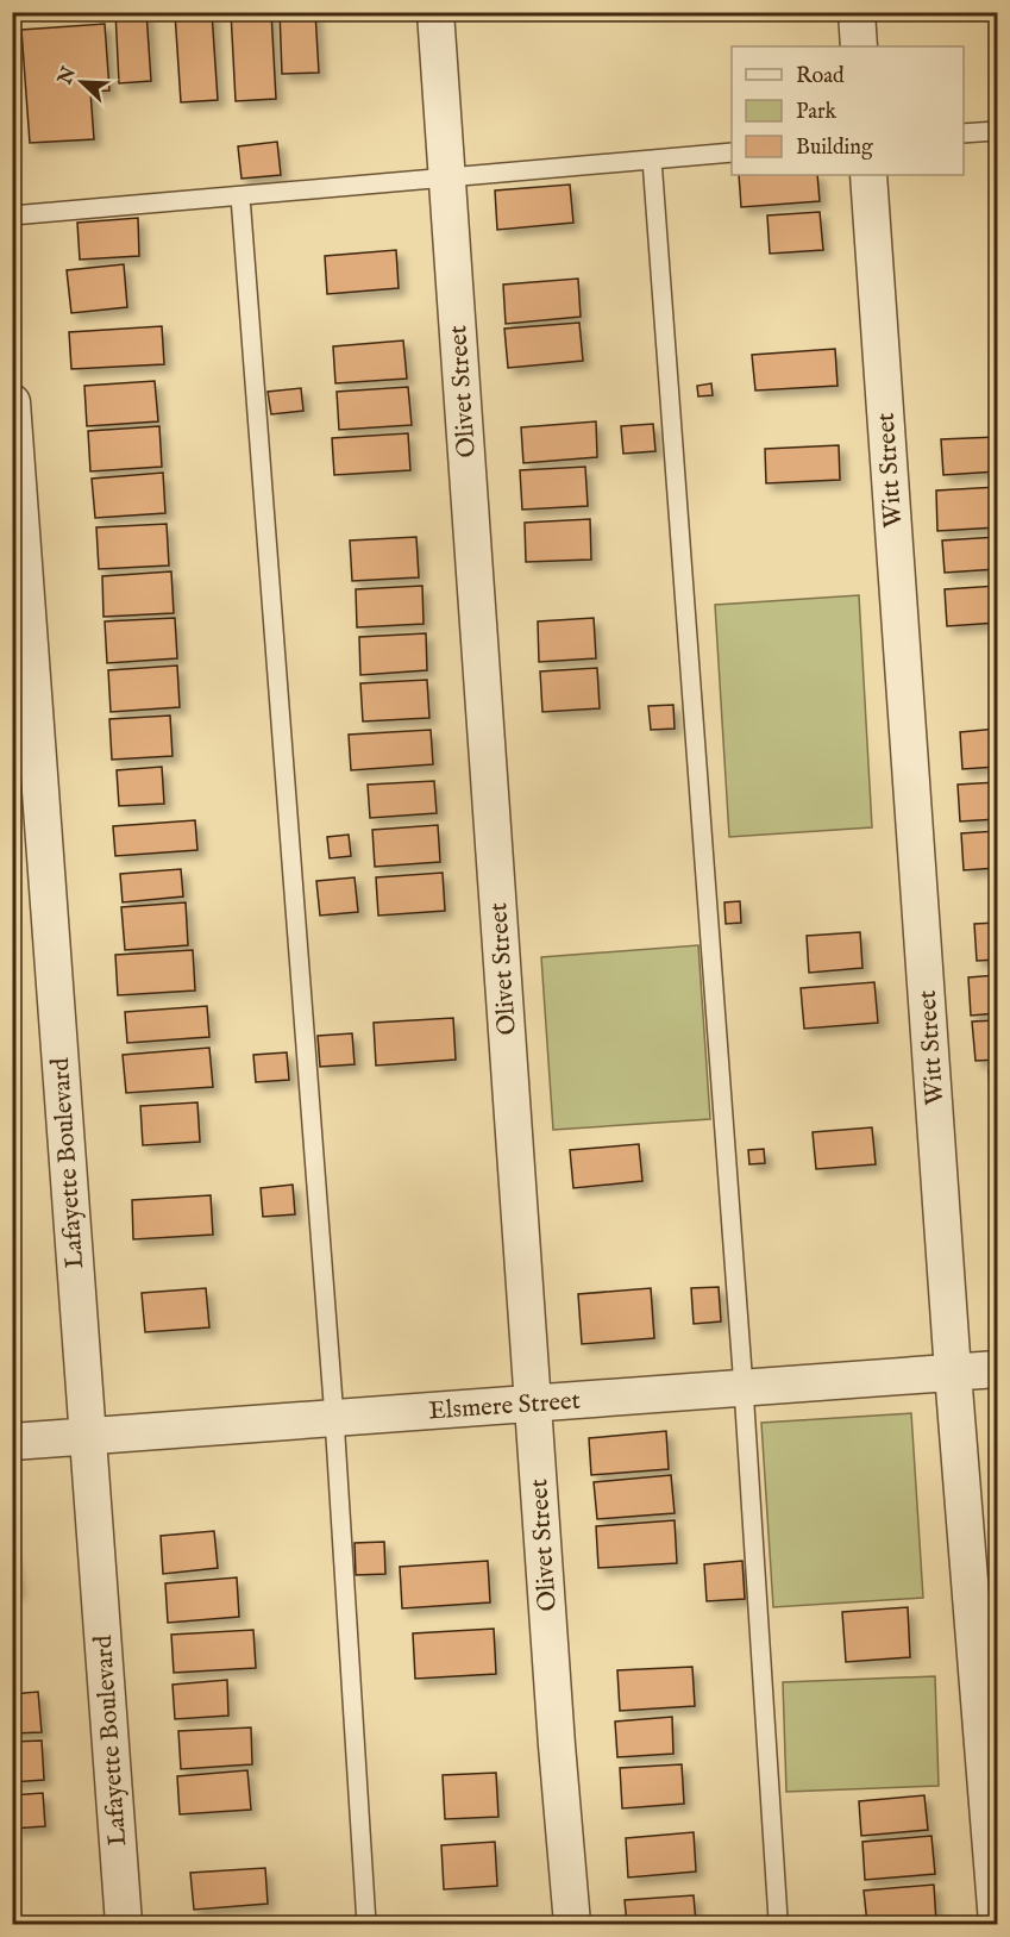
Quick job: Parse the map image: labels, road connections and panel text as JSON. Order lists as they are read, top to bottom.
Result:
{
  "streets": {
    "street": [
      "Olivet Street",
      "Witt Street",
      "Lafayette Boulevard",
      "Elsmere Street"
    ]
  },
  "crossings": [
    ["Olivet Street", "Elsmere Street"],
    ["Witt Street", "Elsmere Street"],
    ["Lafayette Boulevard", "Elsmere Street"]
  ],
  "legend": ["Road", "Park", "Building"],
  "north": "top left"
}
